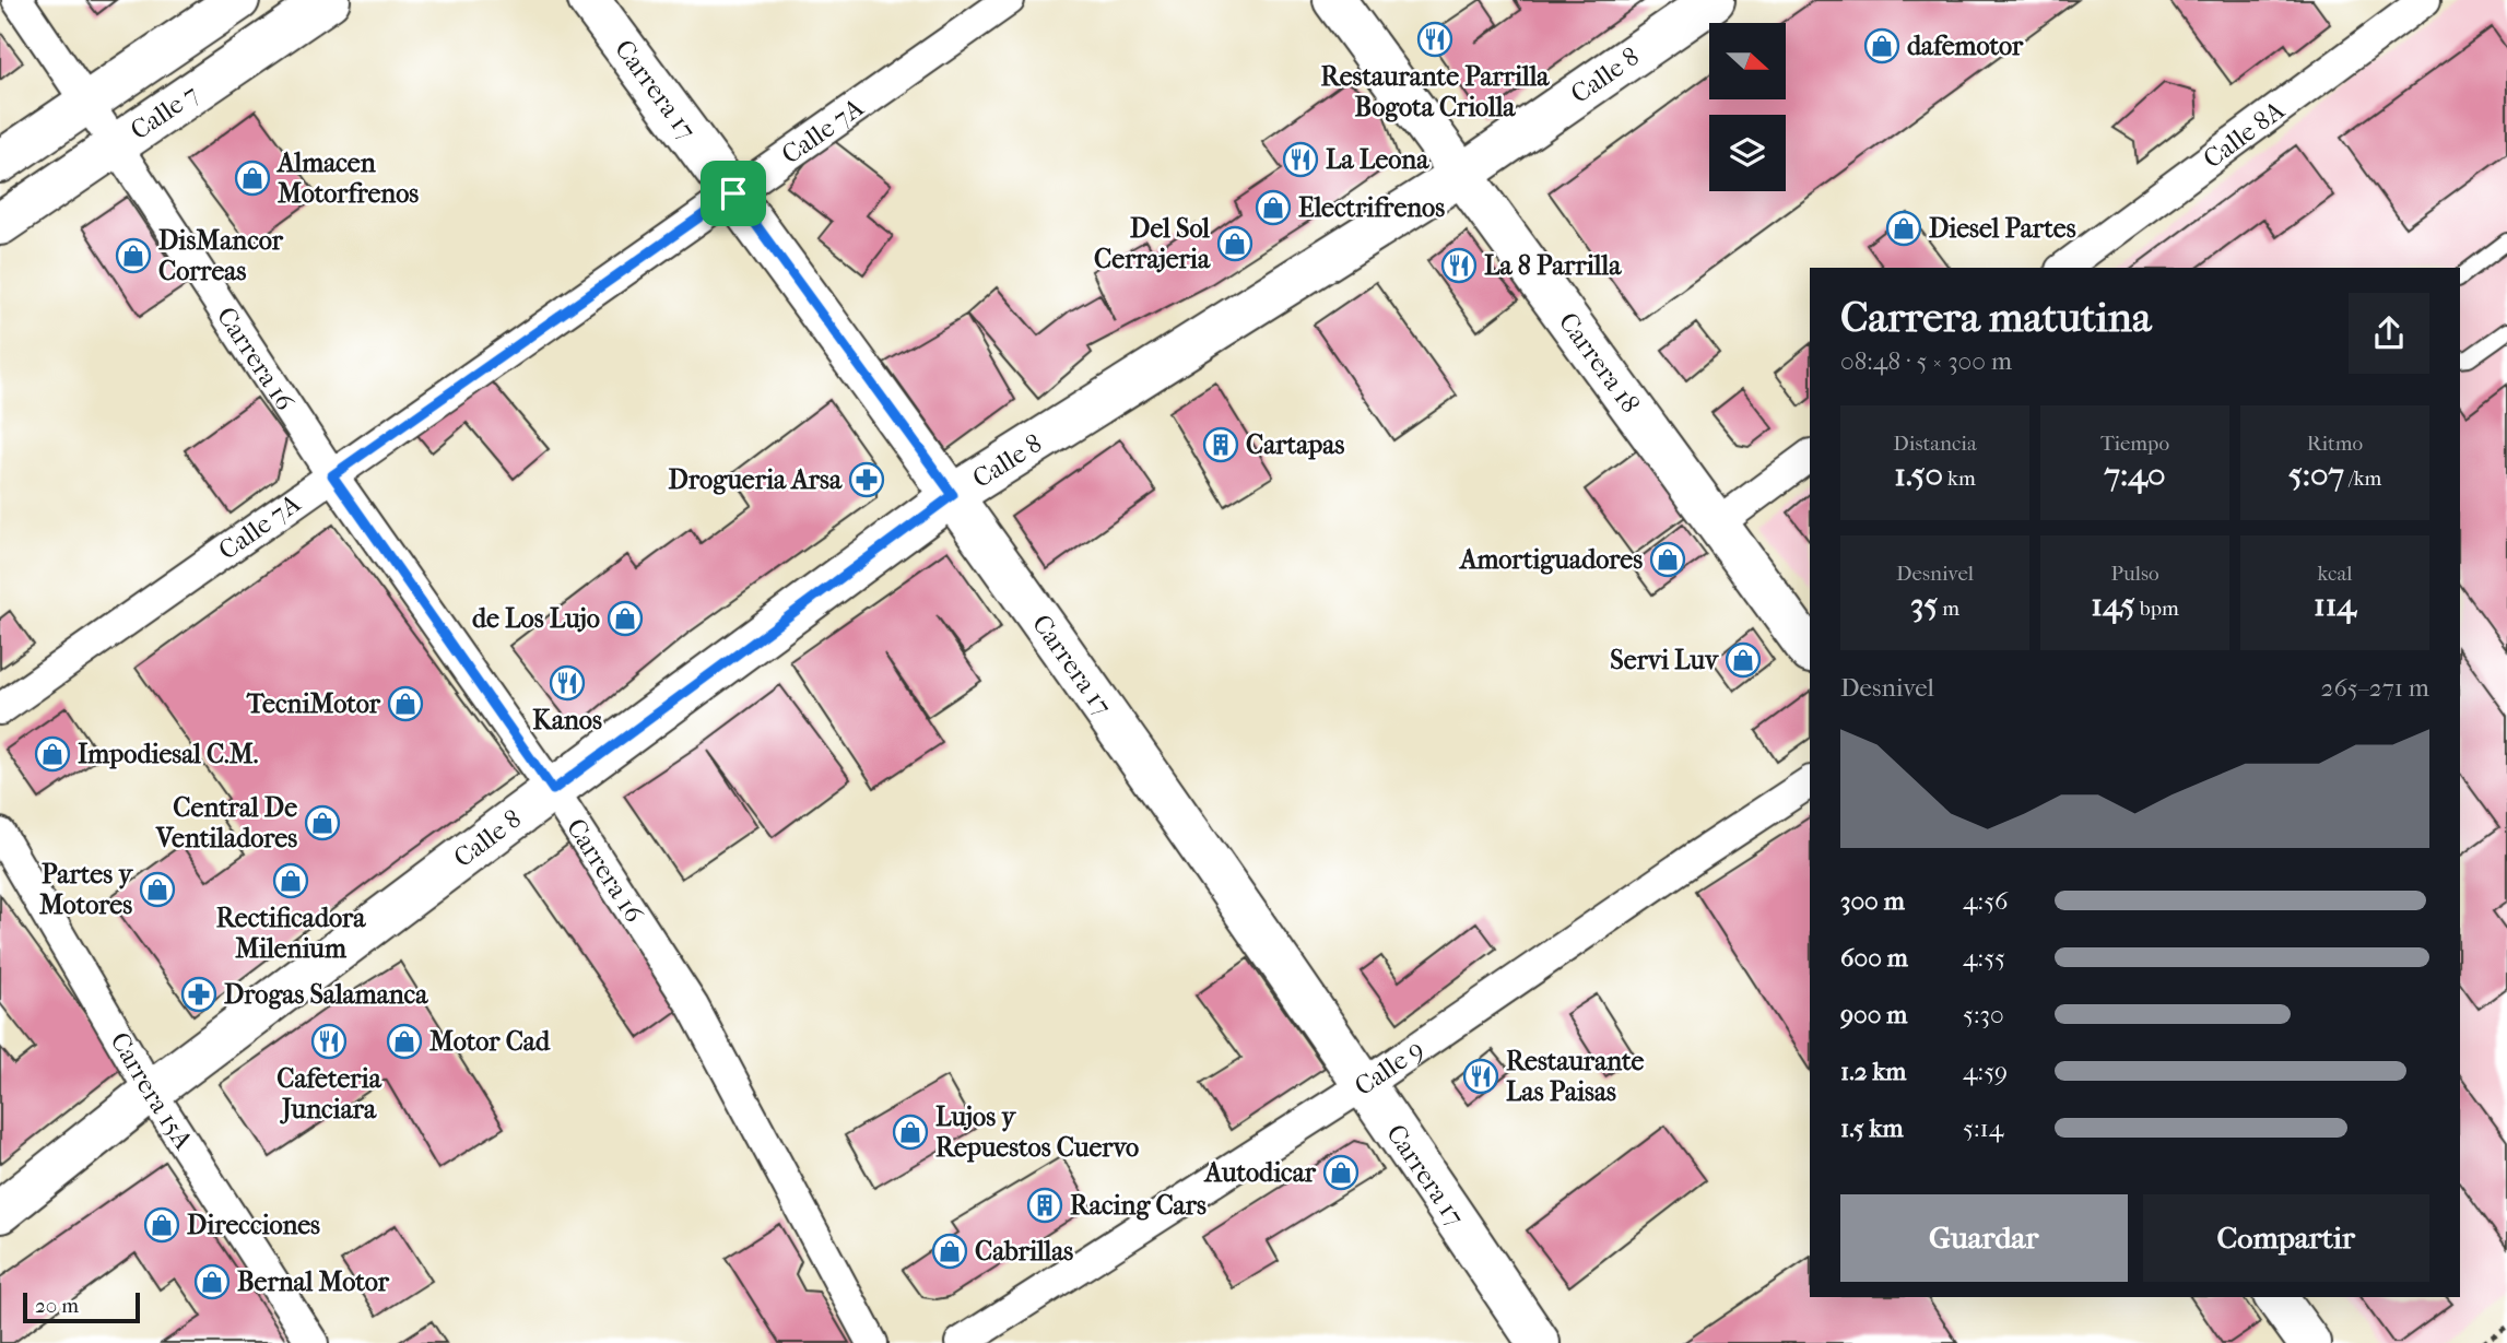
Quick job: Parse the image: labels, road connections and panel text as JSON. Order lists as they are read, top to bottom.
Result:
{
  "streets": {
    "street": [
      "Calle 8",
      "Carrera 17",
      "Calle 7",
      "Calle 7A",
      "Calle 8A",
      "Carrera 16",
      "Carrera 18",
      "Calle 9",
      "Carrera 15A"
    ]
  },
  "crossings": [
    ["Calle 8", "Carrera 17"],
    ["Calle 8", "Carrera 16"],
    ["Calle 8", "Carrera 18"],
    ["Calle 8", "Carrera 15A"],
    ["Carrera 17", "Calle 7A"],
    ["Carrera 17", "Calle 9"],
    ["Calle 7", "Carrera 16"],
    ["Calle 7A", "Carrera 16"]
  ],
  "places": {
    "restaurant": [
      "Restaurante Parrilla Bogota Criolla",
      "La Leona",
      "La 8 Parrilla",
      "Kanos",
      "Cafeteria Junciara",
      "Restaurante Las Paisas"
    ],
    "shop": [
      "dafemotor",
      "Almacen Motorfrenos",
      "Electrifrenos",
      "Diesel Partes",
      "Del Sol Cerrajeria",
      "DisMancor Correas",
      "Amortiguadores",
      "de Los Lujo",
      "Servi Luv",
      "TecniMotor",
      "Impodiesal C.M.",
      "Central De Ventiladores",
      "Rectificadora Milenium",
      "Partes y Motores",
      "Motor Cad",
      "Lujos y Repuestos Cuervo",
      "Autodicar",
      "Direcciones",
      "Cabrillas",
      "Bernal Motor"
    ],
    "building": ["Cartapas", "Racing Cars"],
    "pharmacy": ["Drogueria Arsa", "Drogas Salamanca"]
  },
  "scale_bar": "20 m",
  "north": "right",
  "page": {
    "heading": ["Carrera matutina", "08:48 · 5 × 300 m"],
    "stats": [
      ["Distancia", "1.50 km"],
      ["Tiempo", "7:40"],
      ["Ritmo", "5:07 /km"],
      ["Desnivel", "35 m"],
      ["Pulso", "145 bpm"],
      ["kcal", "114"]
    ],
    "chart": ["Desnivel", "265–271 m"],
    "list": [
      {
        "name": "300 m",
        "note": "4:56"
      },
      {
        "name": "600 m",
        "note": "4:55"
      },
      {
        "name": "900 m",
        "note": "5:30"
      },
      {
        "name": "1.2 km",
        "note": "4:59"
      },
      {
        "name": "1.5 km",
        "note": "5:14"
      }
    ],
    "buttons": ["Guardar", "Compartir"],
    "scale": "20 m"
  }
}
